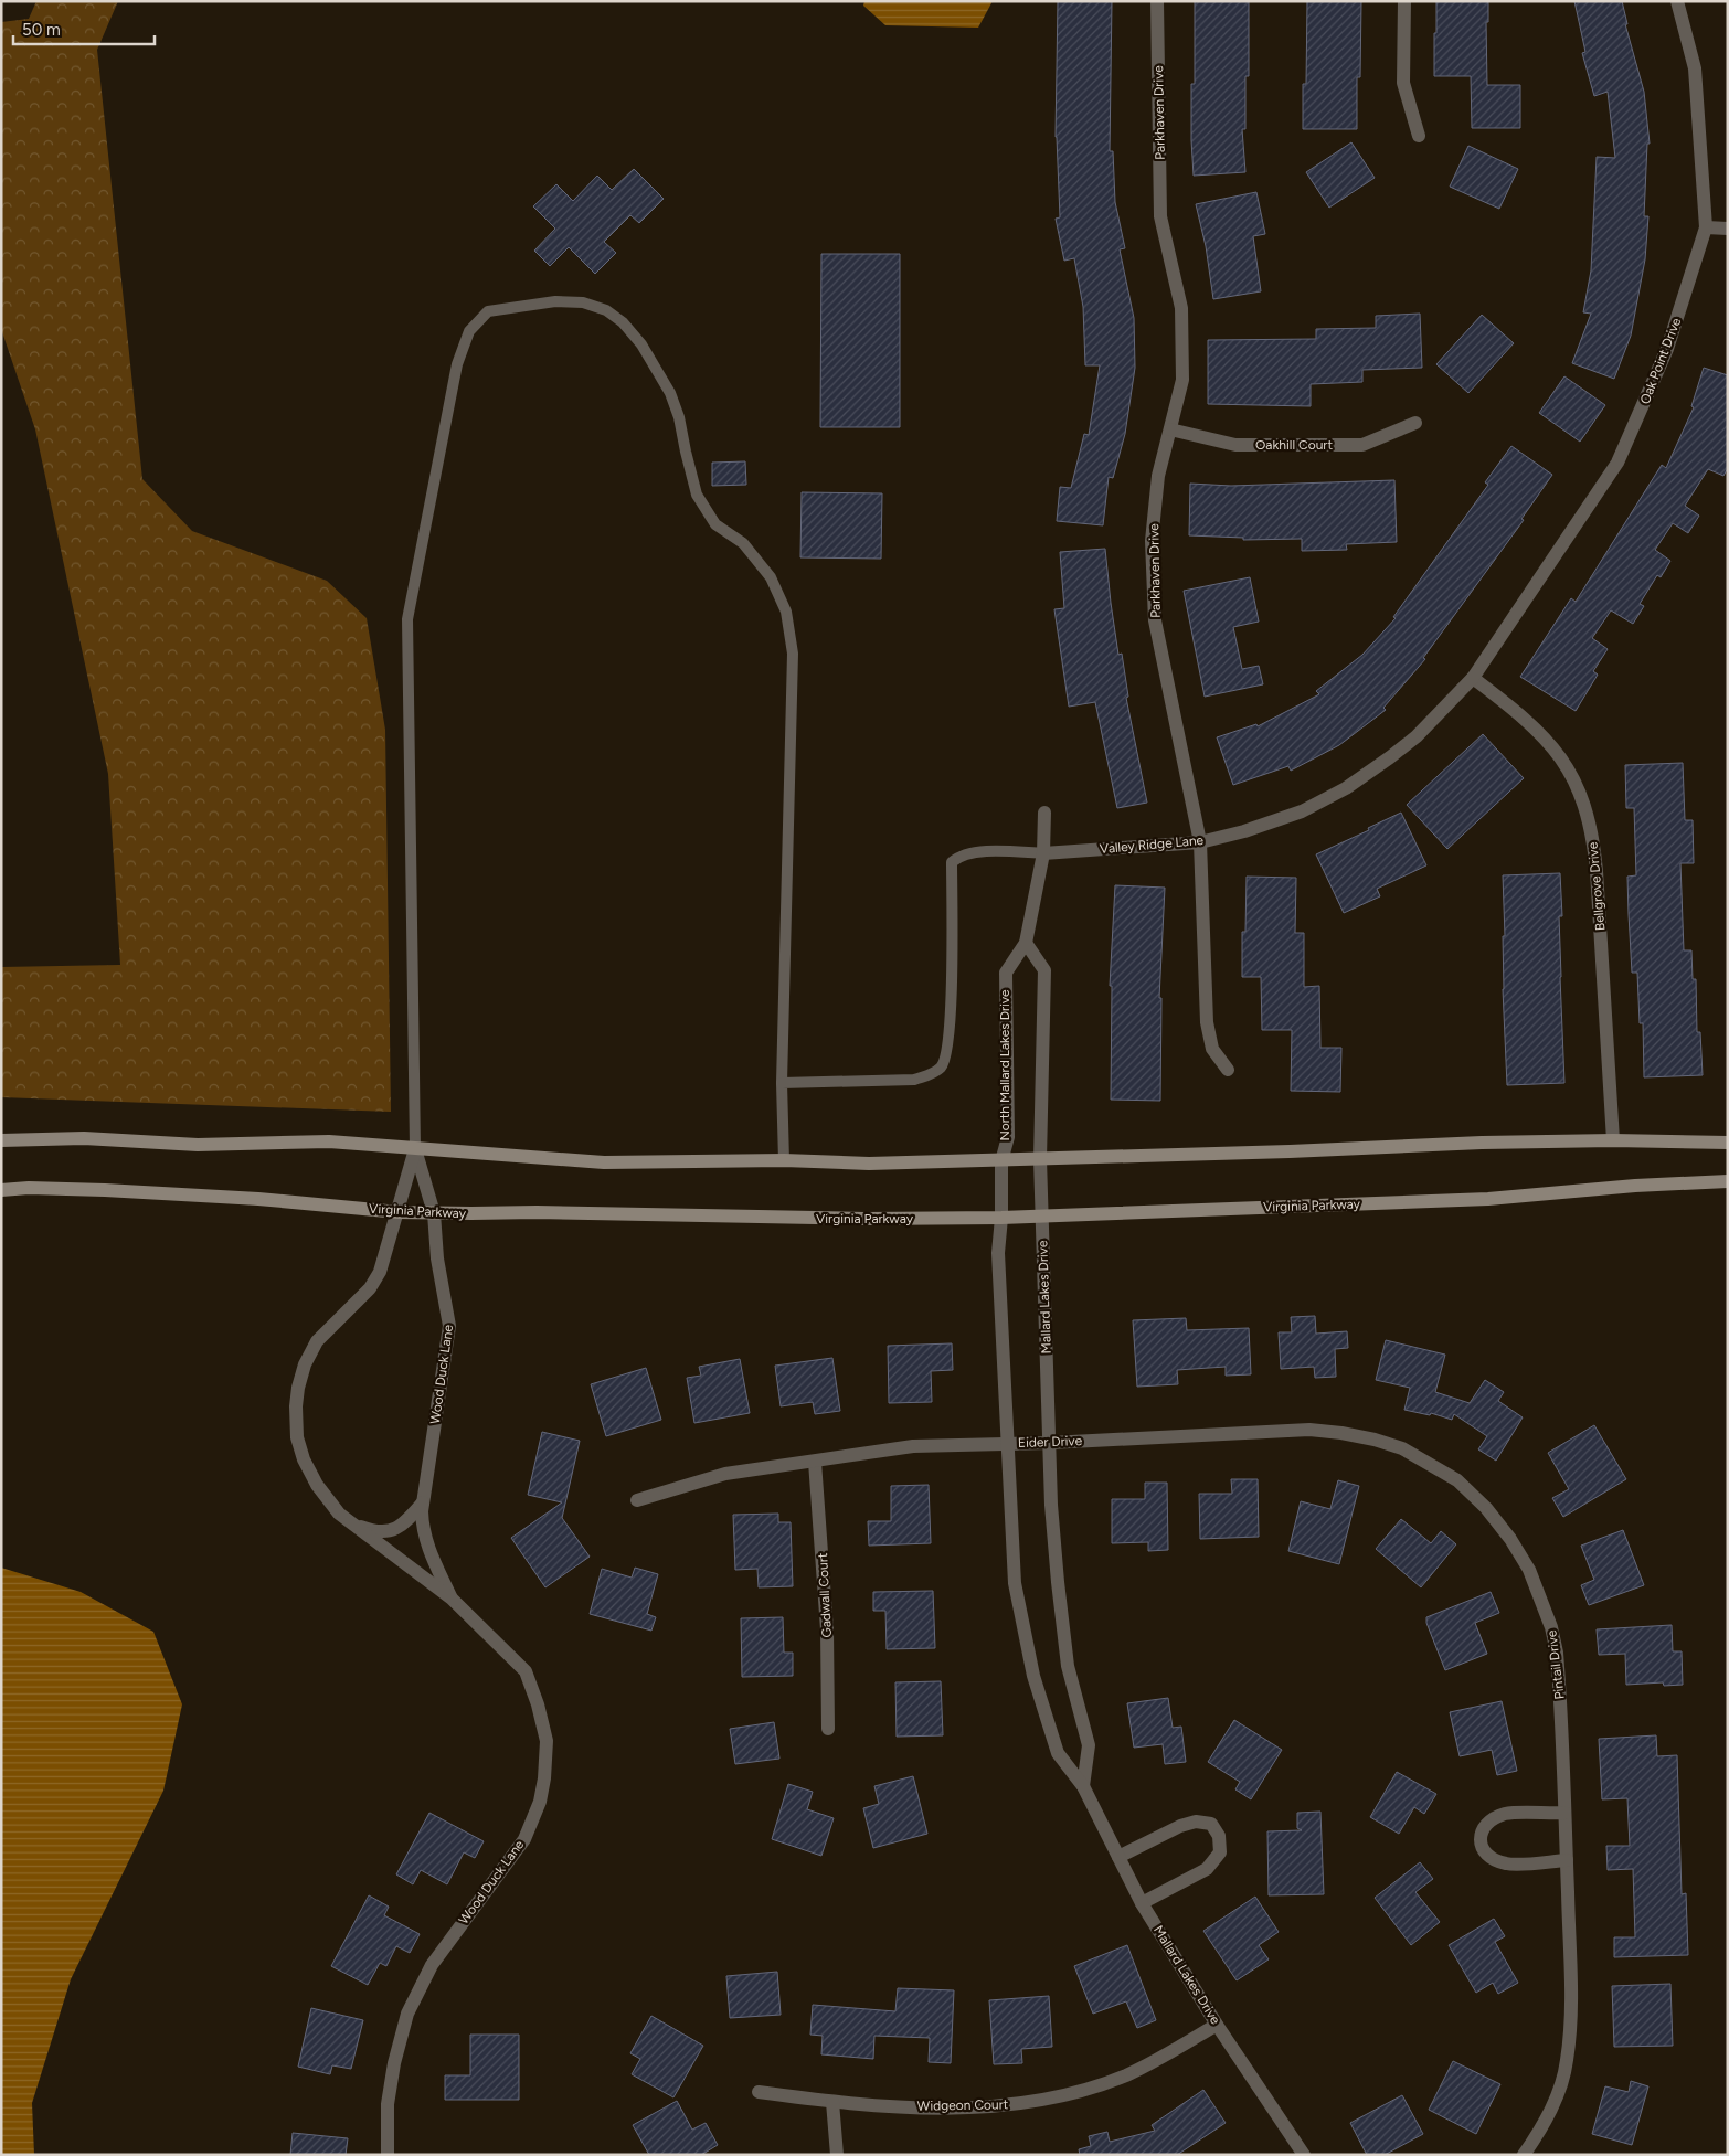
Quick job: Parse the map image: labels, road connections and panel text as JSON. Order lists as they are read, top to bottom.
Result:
{
  "streets": {
    "main road": ["Virginia Parkway"],
    "street": [
      "Parkhaven Drive",
      "Oak Point Drive",
      "Oakhill Court",
      "Valley Ridge Lane",
      "Bellgrove Drive",
      "North Mallard Lakes Drive",
      "Mallard Lakes Drive",
      "Wood Duck Lane",
      "Eider Drive",
      "Gadwall Court",
      "Pintail Drive",
      "Widgeon Court"
    ]
  },
  "crossings": [
    ["Parkhaven Drive", "Oakhill Court"],
    ["Parkhaven Drive", "Valley Ridge Lane"],
    ["Oak Point Drive", "Valley Ridge Lane"],
    ["Oak Point Drive", "Bellgrove Drive"],
    ["Valley Ridge Lane", "Bellgrove Drive"],
    ["North Mallard Lakes Drive", "Mallard Lakes Drive"],
    ["Virginia Parkway", "Mallard Lakes Drive"],
    ["Virginia Parkway", "Wood Duck Lane"],
    ["Mallard Lakes Drive", "Eider Drive"],
    ["Mallard Lakes Drive", "Widgeon Court"],
    ["Eider Drive", "Gadwall Court"],
    ["Eider Drive", "Pintail Drive"]
  ],
  "scale_bar": "50 m"
}
